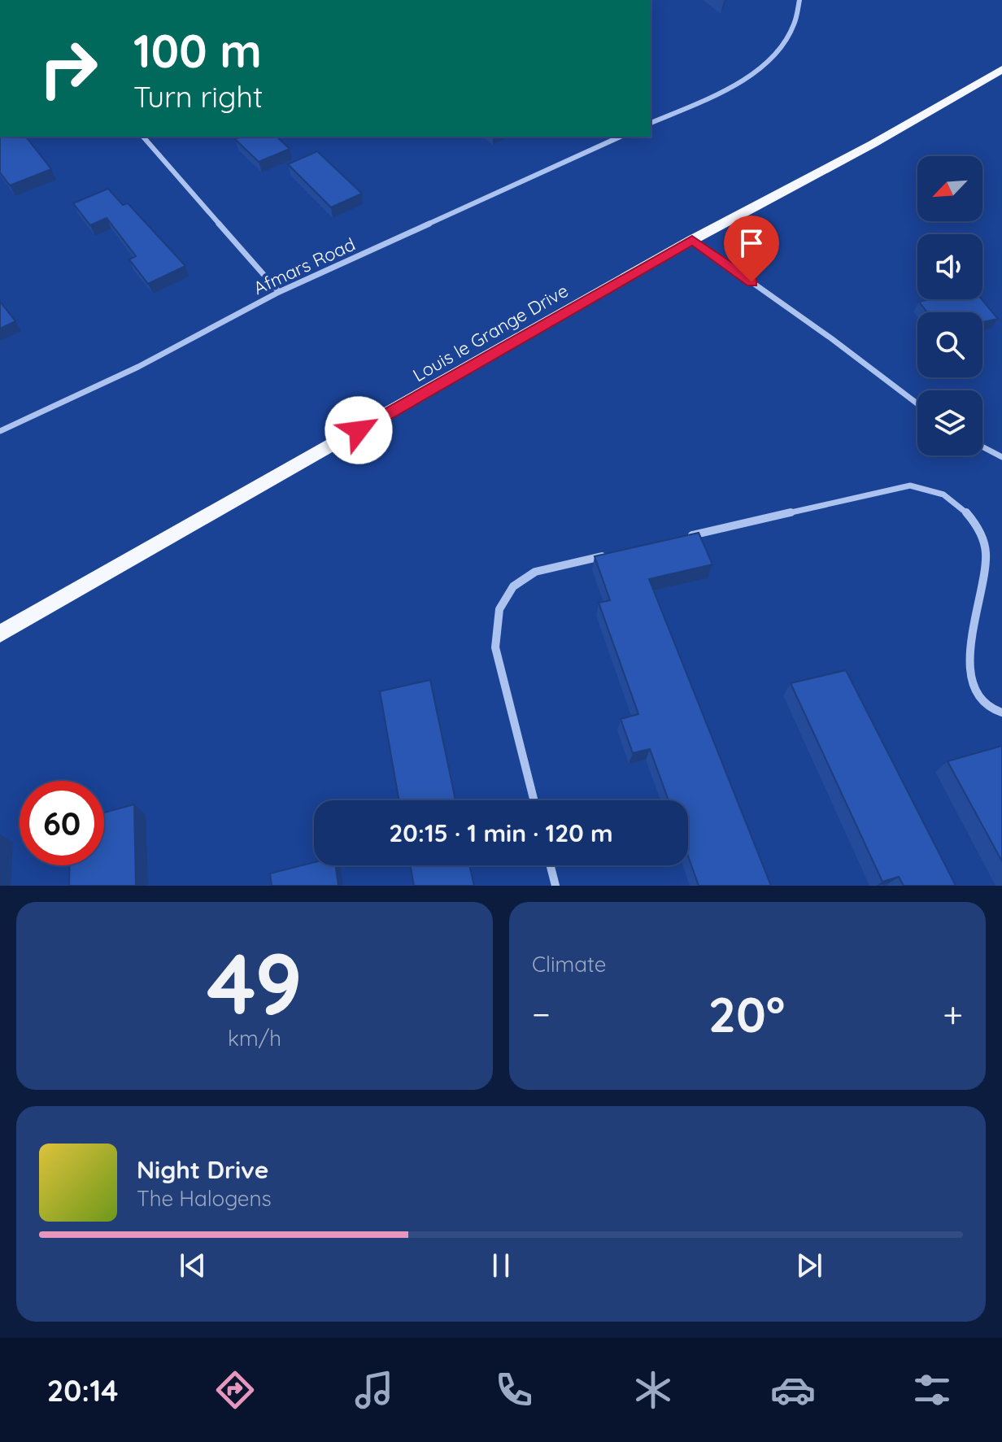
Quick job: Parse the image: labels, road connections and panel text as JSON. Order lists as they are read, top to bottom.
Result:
{
  "streets": {
    "main road": ["Louis le Grange Drive"],
    "street": ["Afmars Road"]
  },
  "north": "bottom left",
  "page": {
    "turn": ["100 m", "Turn right"],
    "limit": "60",
    "trip": "20:15 · 1 min · 120 m",
    "tile": [
      ["49", "km/h"],
      "Climate"
    ],
    "heat": ["−", "20°", "+"],
    "song": ["Night Drive", "The Halogens"],
    "tabs": "20:14"
  }
}
